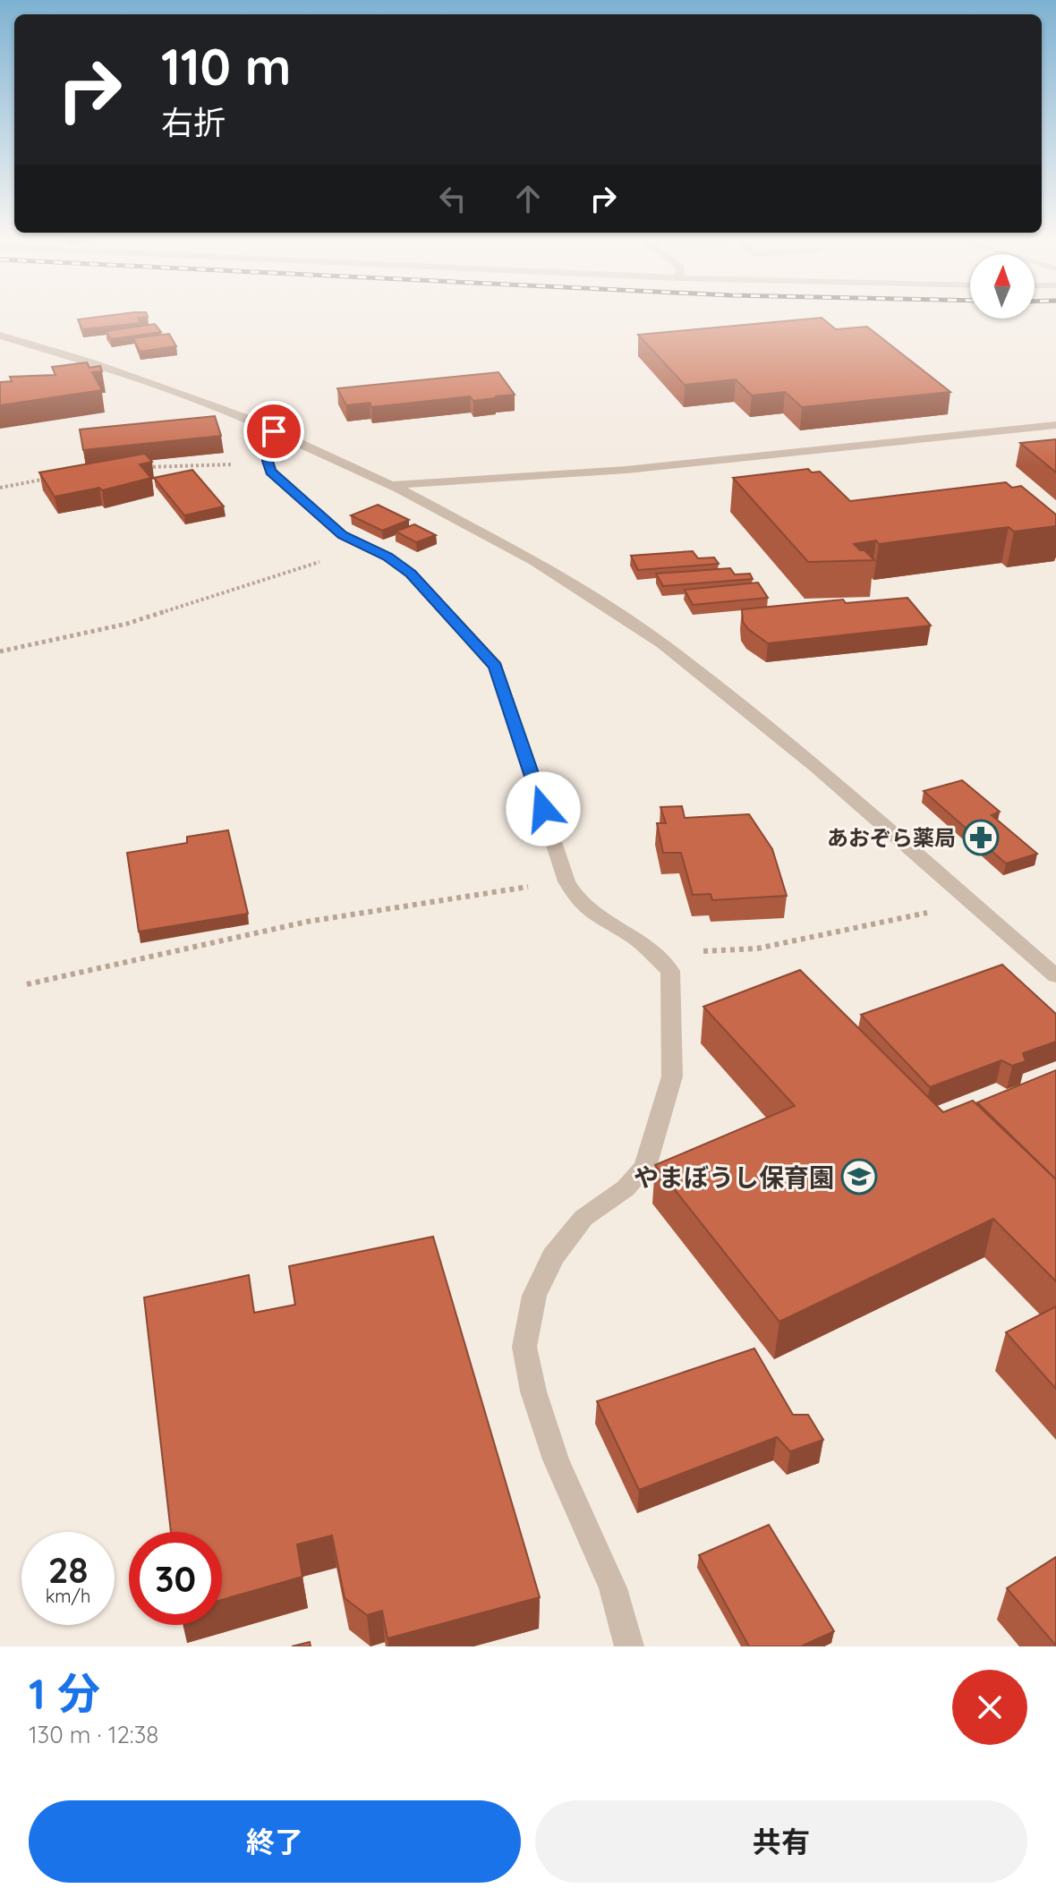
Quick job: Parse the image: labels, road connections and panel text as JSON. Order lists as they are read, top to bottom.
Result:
{
  "places": {
    "pharmacy": ["あおぞら薬局"],
    "school or university": ["やまぼうし保育園"]
  },
  "north": "top",
  "page": {
    "turn": ["110 m", "右折"],
    "speed": "28 km/h",
    "limit": "30",
    "heading": ["1 分", "130 m · 12:38"],
    "buttons": ["終了", "共有"]
  }
}
